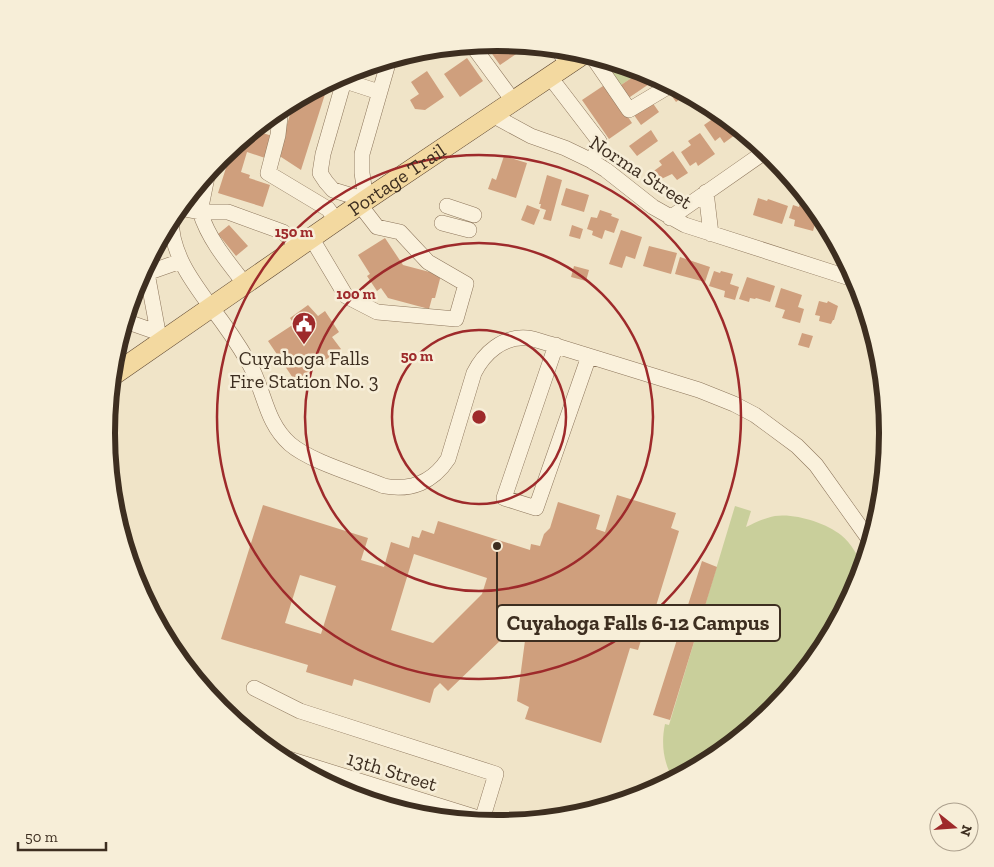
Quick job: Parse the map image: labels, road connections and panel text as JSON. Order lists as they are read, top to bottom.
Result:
{
  "streets": {
    "main road": ["Portage Trail"],
    "street": ["Norma Street", "13th Street"]
  },
  "crossings": [
    ["Norma Street", "Portage Trail"]
  ],
  "places": {
    "public building": ["Cuyahoga Falls Fire Station No. 3"],
    "other": ["Cuyahoga Falls 6-12 Campus"]
  },
  "scale_bar": "50 m",
  "north": "right",
  "rings": ["150 m", "100 m", "50 m"]
}
